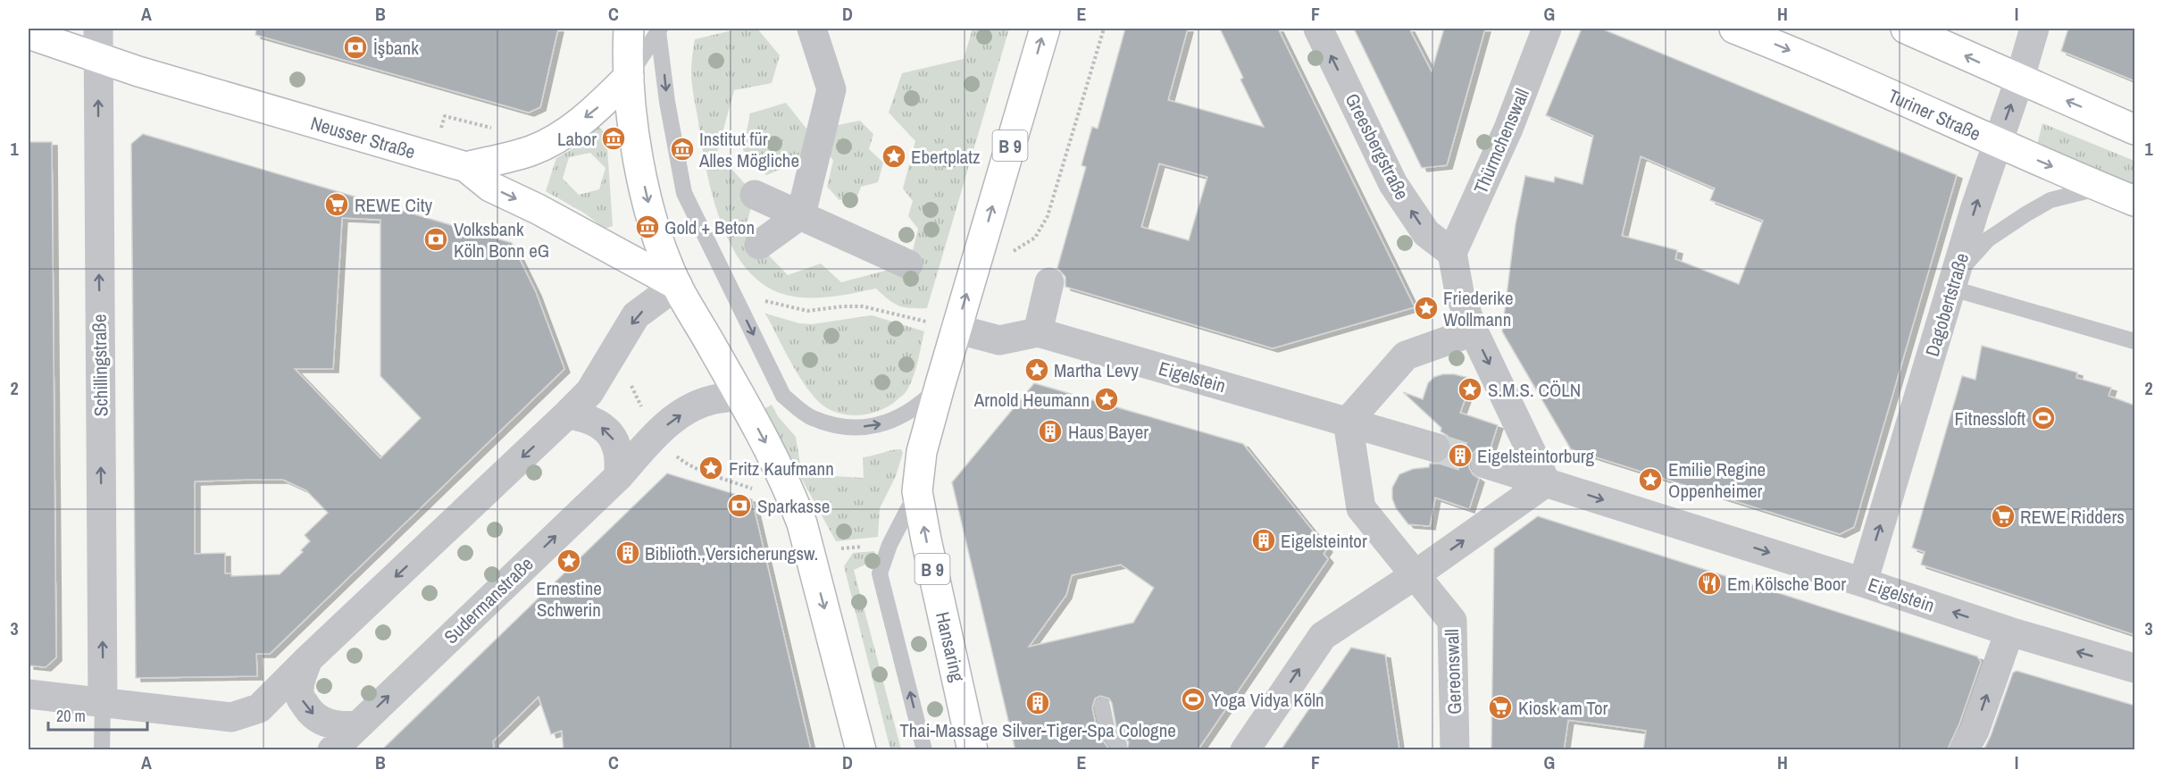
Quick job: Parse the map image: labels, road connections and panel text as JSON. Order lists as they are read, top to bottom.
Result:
{
  "streets": {
    "main road": [
      "Turiner Straße",
      "Neusser Straße",
      "B 9",
      "Hansaring"
    ],
    "street": [
      "Thürmchenswall",
      "Greesbergstraße",
      "Dagobertstraße",
      "Schillingstraße",
      "Eigelstein",
      "Sudermanstraße",
      "Gereonswall"
    ]
  },
  "crossings": [
    ["Turiner Straße", "Dagobertstraße"],
    ["Neusser Straße", "Schillingstraße"],
    ["Thürmchenswall", "Greesbergstraße"],
    ["B 9", "Eigelstein"],
    ["B 9", "Hansaring"],
    ["Dagobertstraße", "Eigelstein"]
  ],
  "one_way": ["Greesbergstraße", "Dagobertstraße", "Schillingstraße"],
  "places": {
    "bank": ["İşbank", "Volksbank Köln Bonn eG", "Sparkasse"],
    "museum": ["Labor", "Institut für Alles Mögliche", "Gold + Beton"],
    "place": [
      "Ebertplatz",
      "Friederike Wollmann",
      "Martha Levy",
      "S.M.S. CÖLN",
      "Arnold Heumann",
      "Fritz Kaufmann",
      "Emilie Regine Oppenheimer",
      "Ernestine Schwerin"
    ],
    "supermarket": ["REWE City", "REWE Ridders", "Kiosk am Tor"],
    "sports": ["Fitnessloft", "Yoga Vidya Köln"],
    "building": [
      "Haus Bayer",
      "Eigelsteintorburg",
      "Eigelsteintor",
      "Biblioth.,Versicherungsw.",
      "Thai-Massage Silver-Tiger-Spa Cologne"
    ],
    "restaurant": ["Em Kölsche Boor"]
  },
  "scale_bar": "20 m",
  "grid": {
    "columns": [
      "A",
      "B",
      "C",
      "D",
      "E",
      "F",
      "G",
      "H",
      "I"
    ],
    "rows": ["1", "2", "3"]
  }
}
